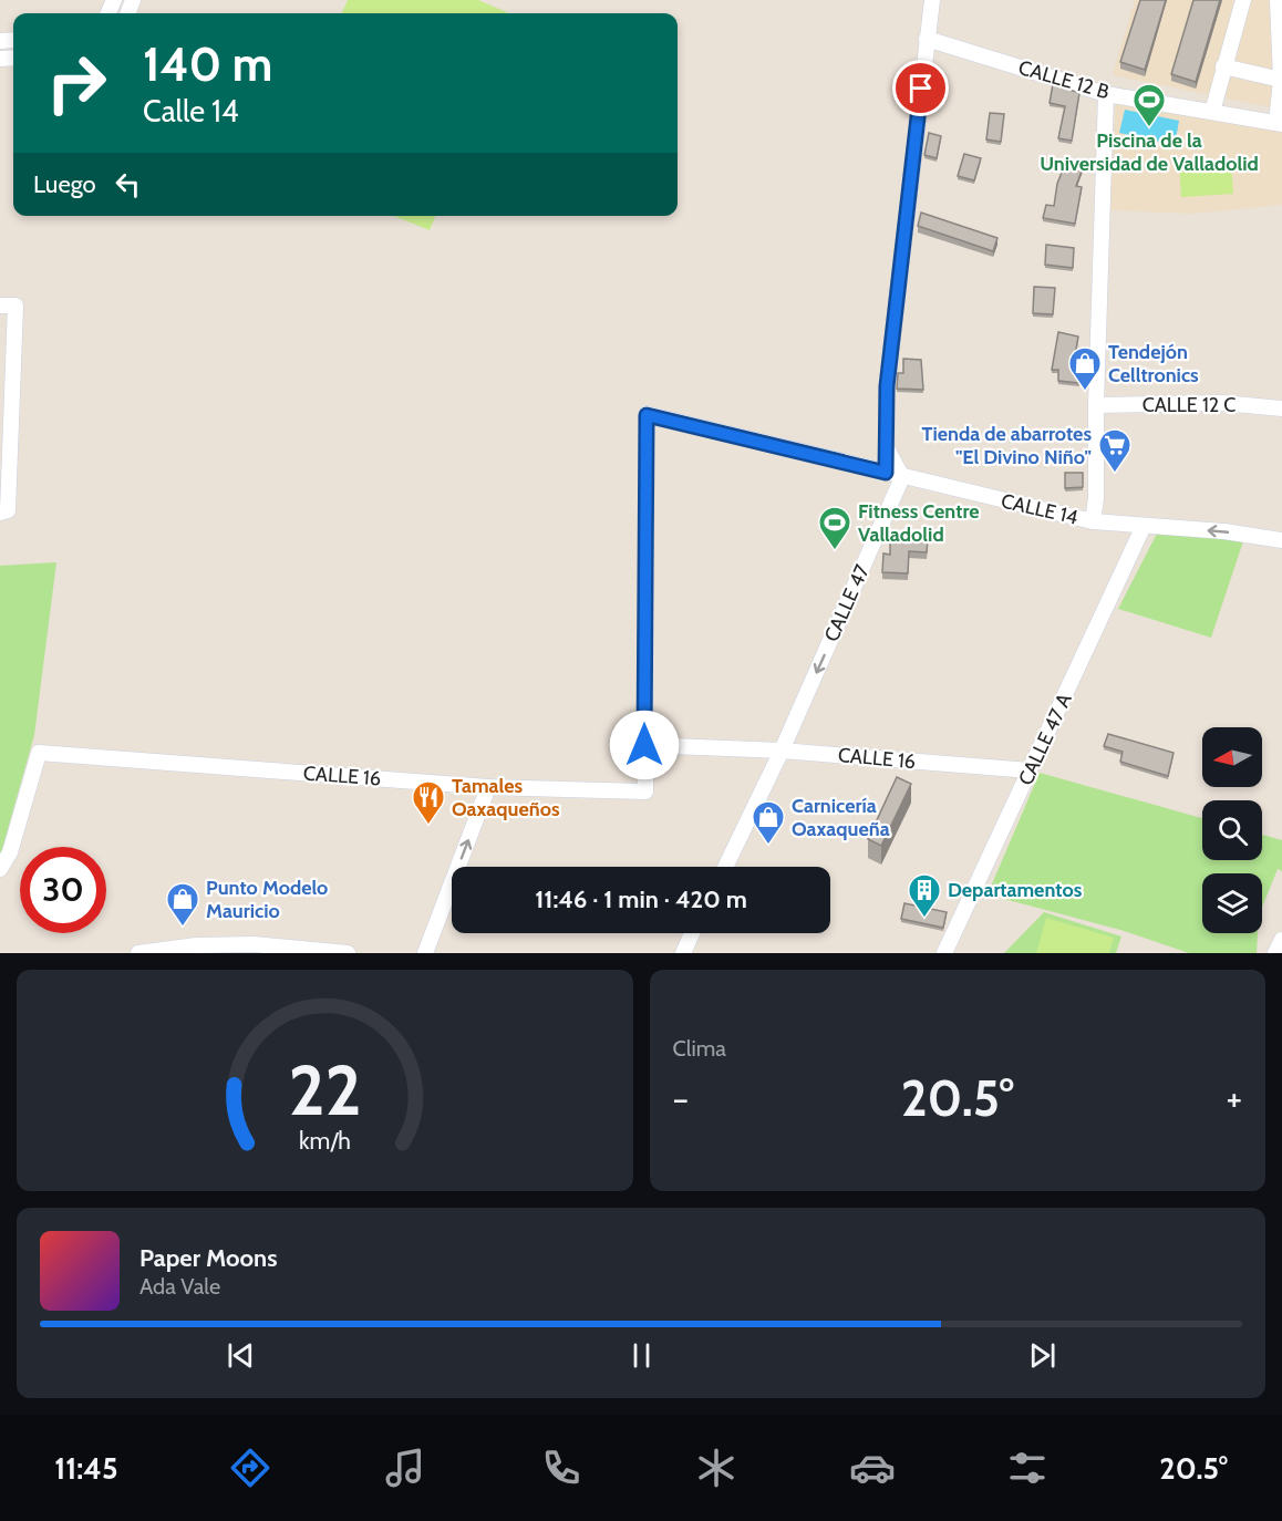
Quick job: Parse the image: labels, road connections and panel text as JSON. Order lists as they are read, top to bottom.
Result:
{
  "streets": {
    "street": [
      "CALLE 12 B",
      "CALLE 12 C",
      "CALLE 14",
      "CALLE 47",
      "CALLE 47 A",
      "CALLE 16"
    ]
  },
  "crossings": [
    ["CALLE 14", "CALLE 47"],
    ["CALLE 14", "CALLE 47 A"],
    ["CALLE 14", "CALLE 16"],
    ["CALLE 47", "CALLE 16"],
    ["CALLE 47 A", "CALLE 16"]
  ],
  "one_way": ["CALLE 47"],
  "places": {
    "sports": ["Piscina de la Universidad de Valladolid", "Fitness Centre Valladolid"],
    "shop": ["Tendejón Celltronics", "Carnicería Oaxaqueña", "Punto Modelo Mauricio"],
    "supermarket": ["Tienda de abarrotes \"El Divino Niño\""],
    "restaurant": ["Tamales Oaxaqueños"],
    "building": ["Departamentos"]
  },
  "north": "left",
  "page": {
    "turn": ["140 m", "Calle 14"],
    "then": "Luego",
    "limit": "30",
    "trip": "11:46 · 1 min · 420 m",
    "tile": "Clima",
    "heat": ["−", "20.5°", "+"],
    "song": ["Paper Moons", "Ada Vale"],
    "tabs": ["11:45", "20.5°"],
    "gauge": ["22", "km/h"]
  }
}
